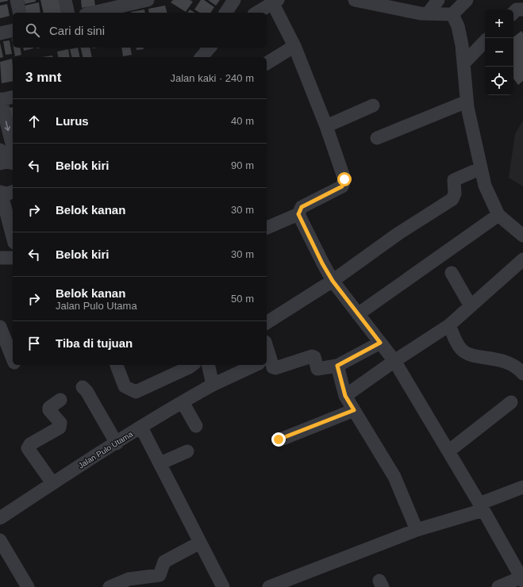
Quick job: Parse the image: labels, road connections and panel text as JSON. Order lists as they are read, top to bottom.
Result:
{
  "streets": {
    "street": ["Jalan Pulo Utama"]
  },
  "page": {
    "map_buttons": ["+", "−"],
    "search": "Cari di sini",
    "heading": ["3 mnt", "Jalan kaki · 240 m"],
    "list": [
      ["Lurus", "40 m"],
      ["Belok kiri", "90 m"],
      ["Belok kanan", "30 m"],
      ["Belok kiri", "30 m"],
      ["Belok kanan", "Jalan Pulo Utama", "50 m"],
      "Tiba di tujuan"
    ]
  }
}
